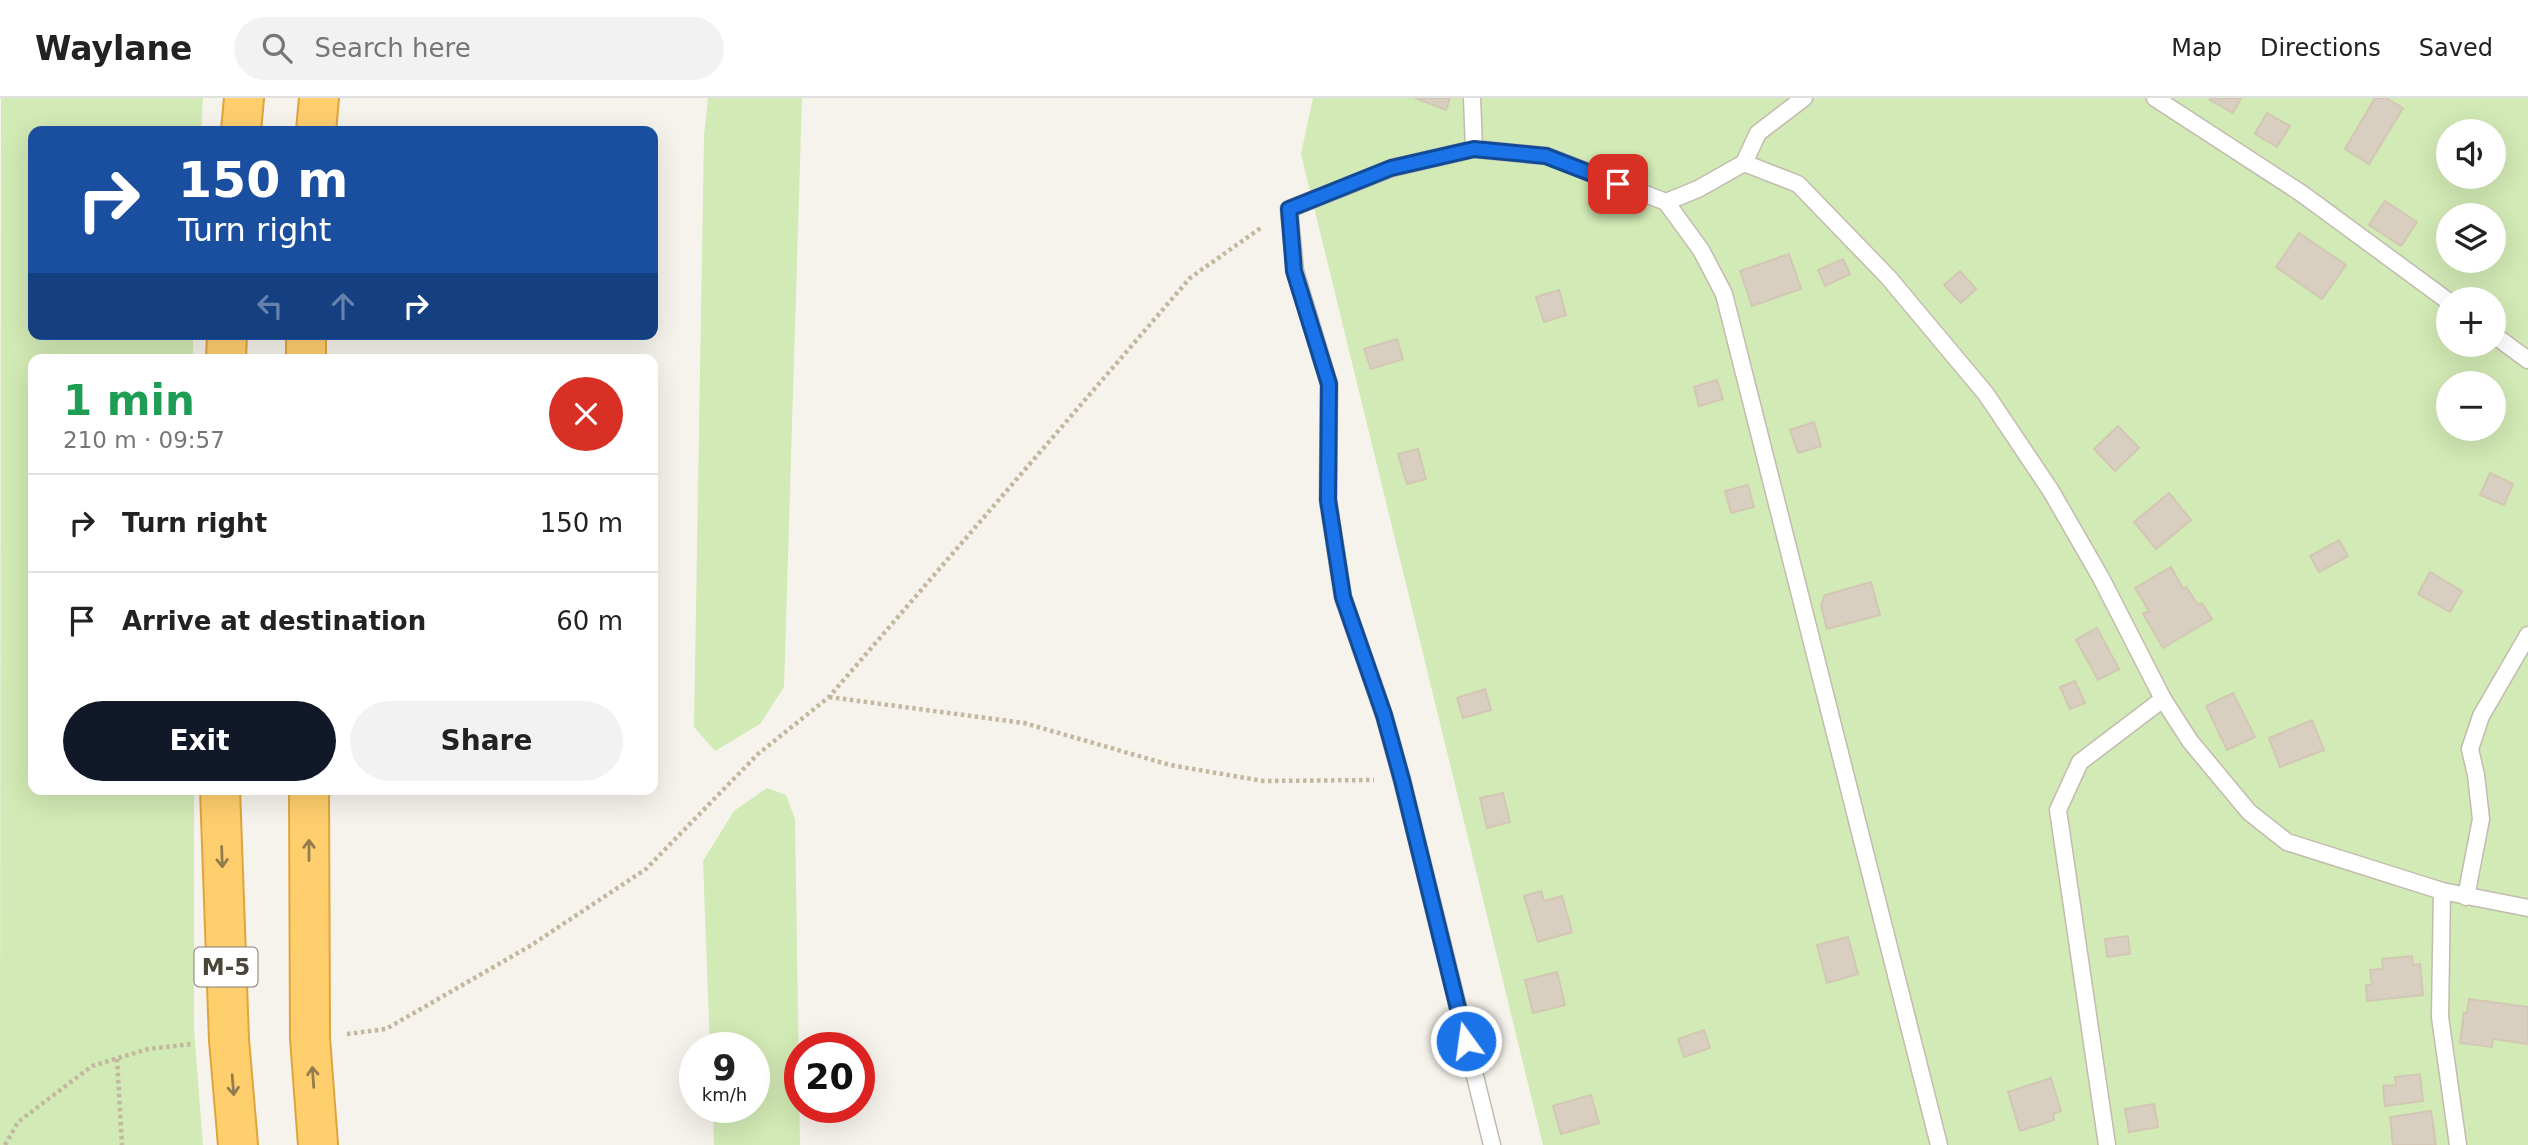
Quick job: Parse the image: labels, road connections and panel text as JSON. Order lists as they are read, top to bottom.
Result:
{
  "streets": {
    "highway": ["М-5"]
  },
  "page": {
    "header": "Waylane",
    "search": "Search here",
    "nav": ["Map", "Directions", "Saved"],
    "map_buttons": ["+", "−"],
    "turn": ["150 m", "Turn right"],
    "heading": ["1 min", "210 m · 09:57"],
    "list": [
      {
        "name": "Turn right",
        "value": "150 m"
      },
      {
        "name": "Arrive at destination",
        "value": "60 m"
      }
    ],
    "buttons": ["Exit", "Share"],
    "speed": "9 km/h",
    "limit": "20"
  }
}
